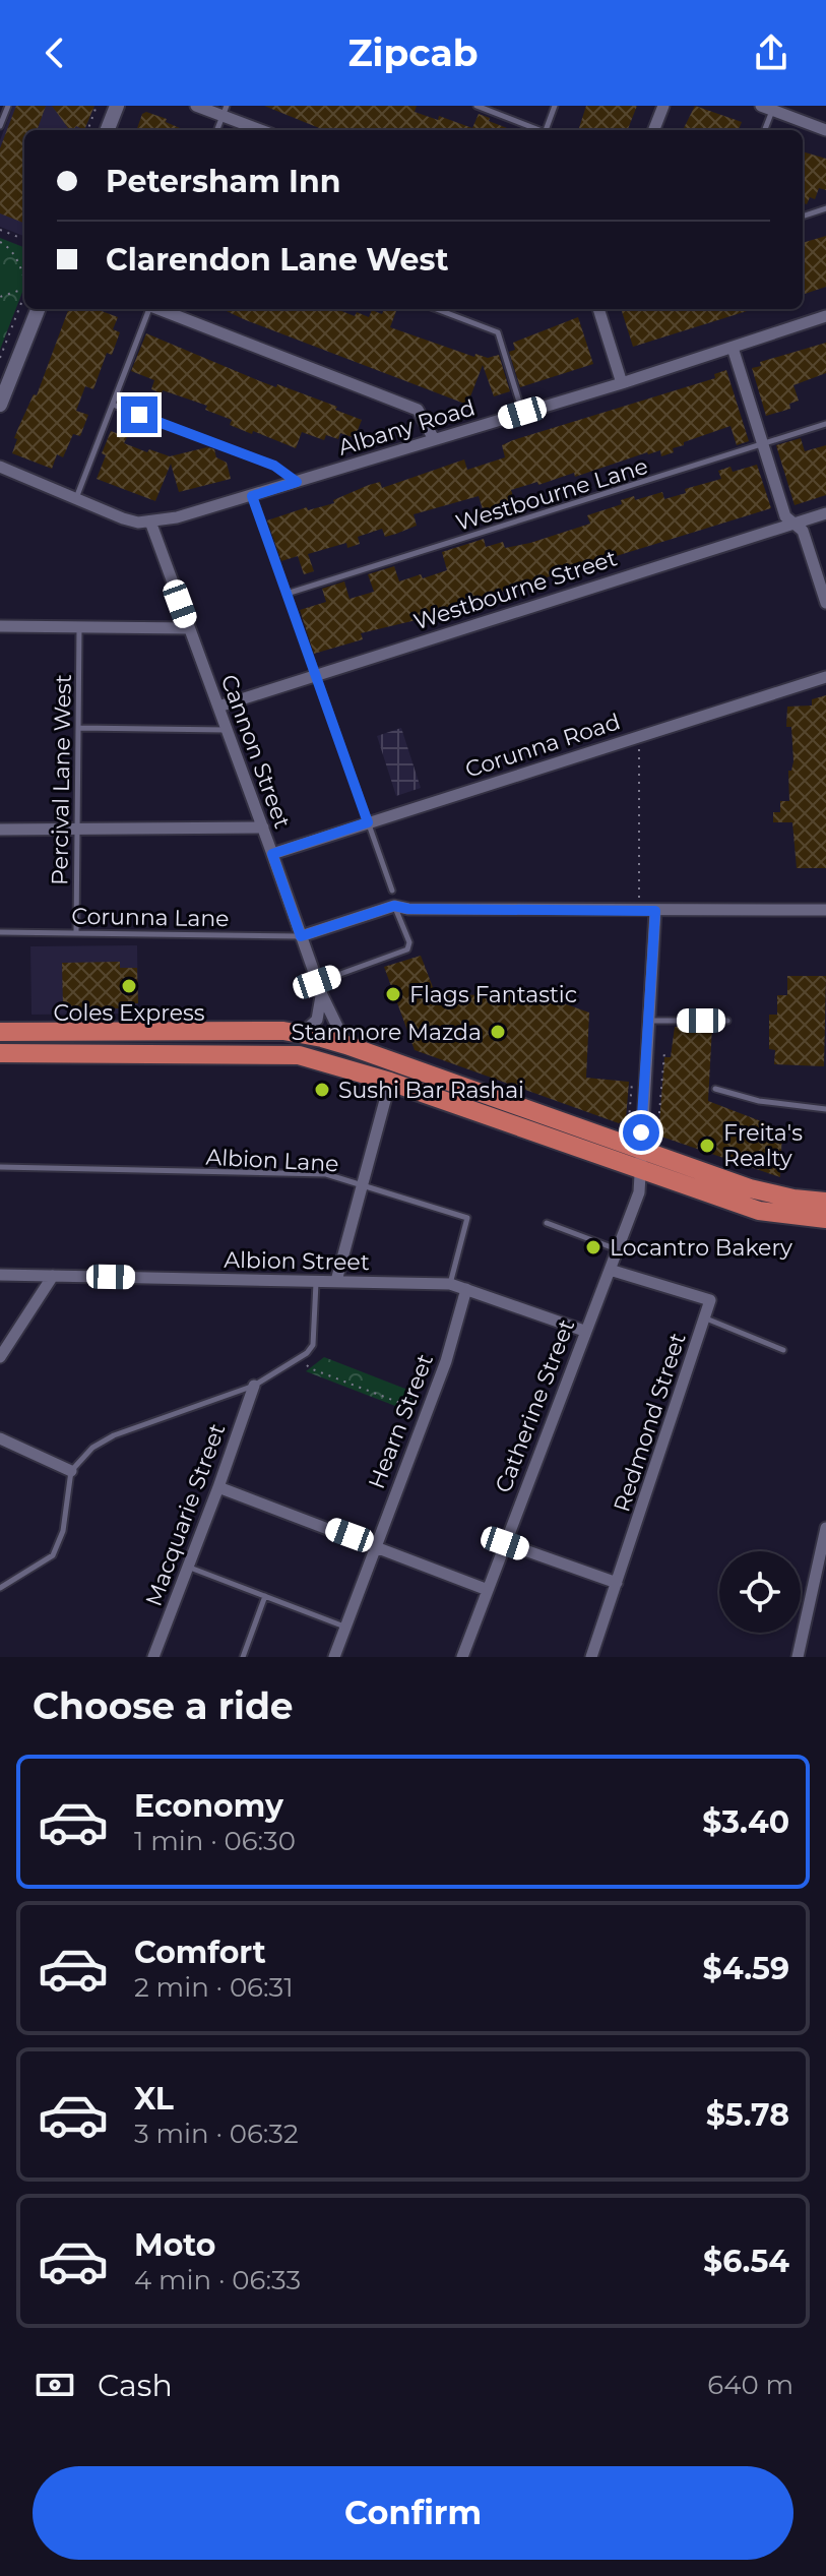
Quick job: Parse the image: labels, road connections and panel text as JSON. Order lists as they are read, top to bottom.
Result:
{
  "streets": {
    "street": [
      "Albany Road",
      "Westbourne Street",
      "Corunna Road",
      "Cannon Street",
      "Albion Street",
      "Catherine Street",
      "Hearn Street",
      "Redmond Street",
      "Macquarie Street"
    ],
    "lane": [
      "Westbourne Lane",
      "Percival Lane West",
      "Corunna Lane",
      "Albion Lane"
    ]
  },
  "crossings": [
    ["Albany Road", "Cannon Street"],
    ["Westbourne Street", "Cannon Street"],
    ["Corunna Road", "Cannon Street"],
    ["Cannon Street", "Corunna Lane"],
    ["Percival Lane West", "Corunna Lane"],
    ["Albion Lane", "Albion Street"],
    ["Albion Street", "Catherine Street"],
    ["Albion Street", "Hearn Street"],
    ["Catherine Street", "Redmond Street"]
  ],
  "places": [
    "Coles Express",
    "Flags Fantastic",
    "Stanmore Mazda",
    "Sushi Bar Rashai",
    "Freita's Realty",
    "Locantro Bakery"
  ],
  "page": {
    "header": "Zipcab",
    "banner": ["Petersham Inn", "Clarendon Lane West"],
    "heading": "Choose a ride",
    "list": [
      {
        "name": "Economy",
        "note": "1 min · 06:30",
        "value": "$3.40"
      },
      {
        "name": "Comfort",
        "note": "2 min · 06:31",
        "value": "$4.59"
      },
      {
        "name": "XL",
        "note": "3 min · 06:32",
        "value": "$5.78"
      },
      {
        "name": "Moto",
        "note": "4 min · 06:33",
        "value": "$6.54"
      }
    ],
    "pay": ["Cash", "640 m"],
    "buttons": "Confirm"
  }
}
